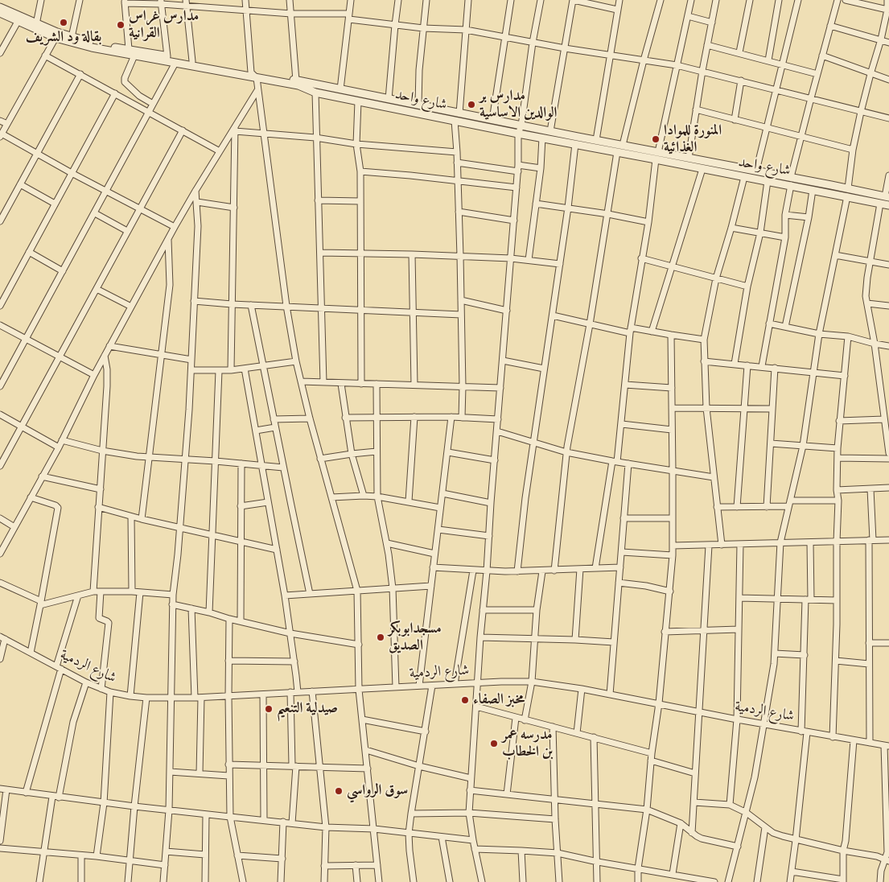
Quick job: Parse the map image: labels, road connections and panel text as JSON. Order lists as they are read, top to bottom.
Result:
{
  "streets": {
    "street": ["شارع واحد", "شارع الردمية"]
  },
  "places": [
    "بقالة ود الشريف",
    "مدارس غراس القرانية",
    "مدارس بر الوالدين الاساسية",
    "المنورة للموادا الغذائية",
    "مسجدابوبكر الصديق",
    "مخبز الصفاء",
    "صيدلية التنعيم",
    "مدرسه عمر بن الخطاب",
    "سوق الرواسي"
  ]
}
